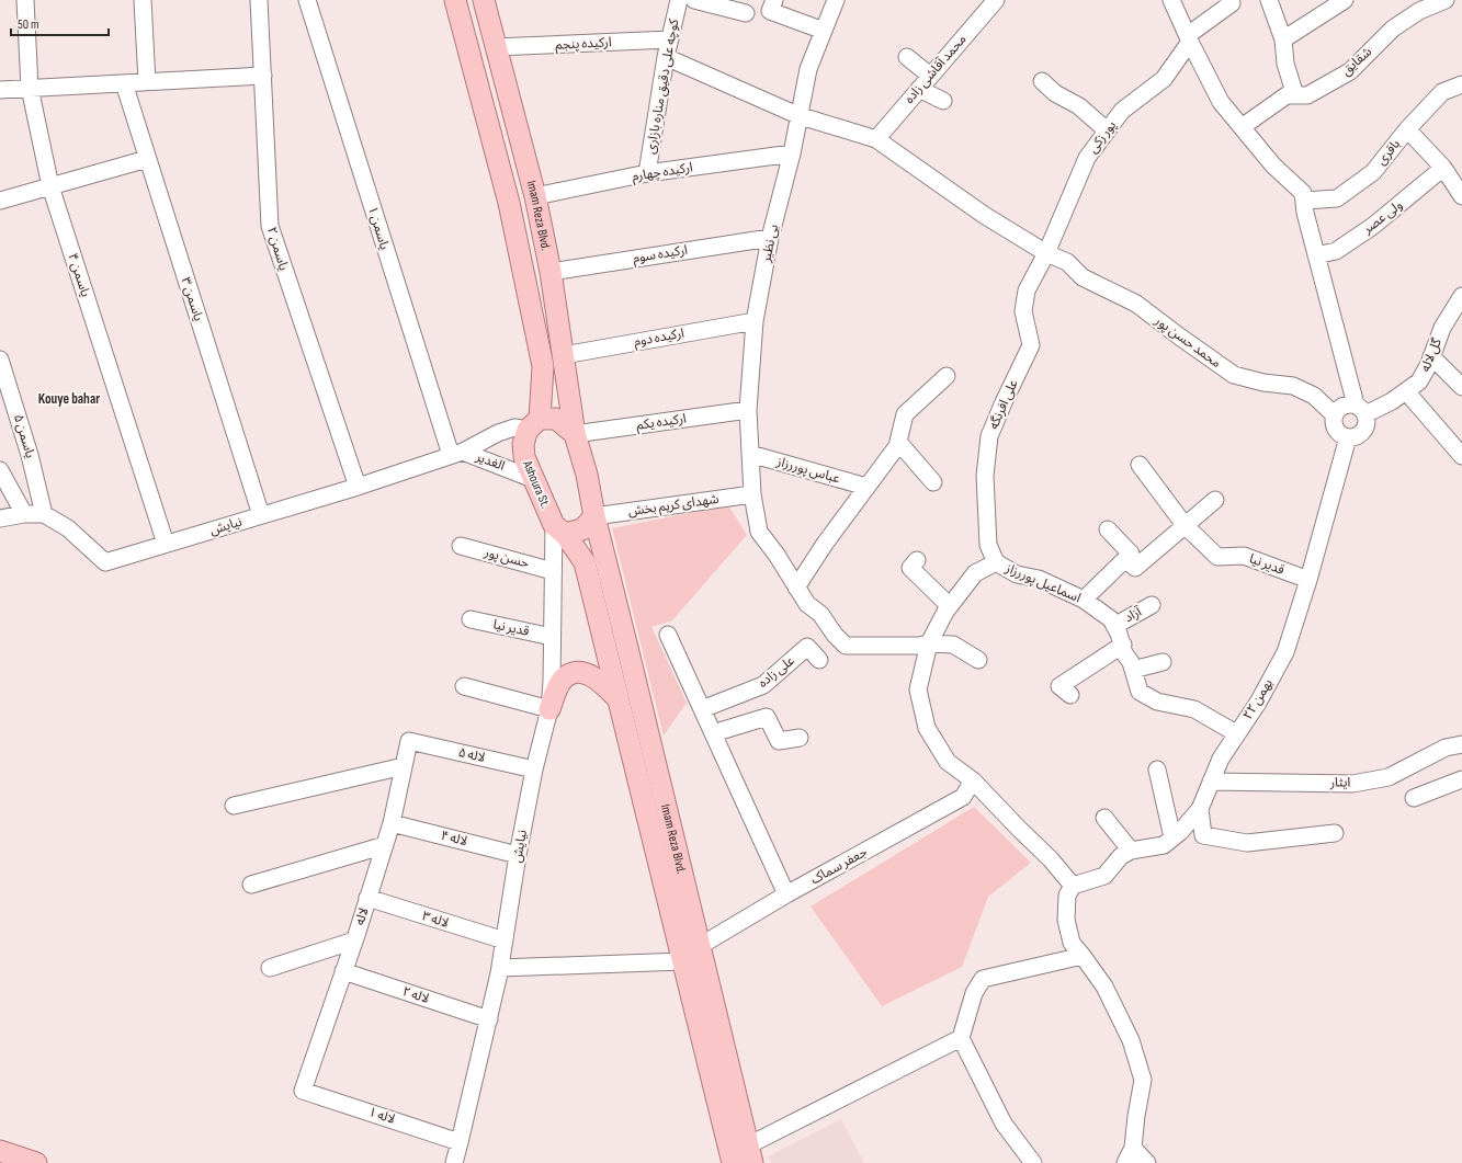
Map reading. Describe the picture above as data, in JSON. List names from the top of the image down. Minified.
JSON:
{"streets":{"main road":["Imam Reza Blvd.","Ashoura St."],"street":["ارکیده پنجم","شقایق","محمد آقاشی زاده","کوچه علی دقیق مناره بازاری","پور زکی","باقری","ارکیده چهارم","ولی عصر","یاسمن ۱","بی نظیر","یاسمن ۲","ارکیده سوم","یاسمن ۴","یاسمن ۳","ارکیده دوم","محمد حسن پور","گل لاله","علی افرنگه","ارکیده یکم","یاسمن ۵","الغدیر","عباس پوررزاز","شهدای کریم بخش","نیایش","حسن پور","قدیر نیا","اسماعیل پوررزاز","آزاد","علی زاده","۲۲ بهمن","لاله ۵","ایثار","لاله ۴","جعفر سماک","لاله","لاله ۳","لاله ۲","لاله ۱"]},"crossings":[["ارکیده پنجم","کوچه علی دقیق مناره بازاری"],["ارکیده پنجم","Imam Reza Blvd."],["محمد آقاشی زاده","محمد حسن پور"],["کوچه علی دقیق مناره بازاری","ارکیده چهارم"],["کوچه علی دقیق مناره بازاری","محمد حسن پور"],["پور زکی","محمد حسن پور"],["پور زکی","علی افرنگه"],["ارکیده چهارم","Imam Reza Blvd."],["ارکیده چهارم","بی نظیر"],["Imam Reza Blvd.","ارکیده سوم"],["Imam Reza Blvd.","ارکیده دوم"],["Imam Reza Blvd.","ارکیده یکم"],["Imam Reza Blvd.","الغدیر"],["Imam Reza Blvd.","Ashoura St."],["Imam Reza Blvd.","شهدای کریم بخش"],["Imam Reza Blvd.","نیایش"],["Imam Reza Blvd.","جعفر سماک"],["یاسمن ۱","الغدیر"],["یاسمن ۱","نیایش"],["بی نظیر","ارکیده سوم"],["بی نظیر","ارکیده دوم"],["بی نظیر","محمد حسن پور"],["بی نظیر","ارکیده یکم"],["بی نظیر","عباس پوررزاز"],["بی نظیر","شهدای کریم بخش"],["یاسمن ۲","نیایش"],["یاسمن ۴","نیایش"],["یاسمن ۳","نیایش"],["محمد حسن پور","گل لاله"],["محمد حسن پور","علی افرنگه"],["محمد حسن پور","۲۲ بهمن"],["گل لاله","۲۲ بهمن"],["علی افرنگه","اسماعیل پوررزاز"],["یاسمن ۵","نیایش"],["الغدیر","Ashoura St."],["الغدیر","نیایش"],["Ashoura St.","نیایش"],["نیایش","حسن پور"],["نیایش","قدیر نیا"],["نیایش","لاله ۵"],["نیایش","لاله ۴"],["نیایش","لاله ۳"],["نیایش","لاله ۲"],["نیایش","لاله ۱"],["قدیر نیا","۲۲ بهمن"],["اسماعیل پوررزاز","آزاد"],["اسماعیل پوررزاز","۲۲ بهمن"],["۲۲ بهمن","ایثار"],["لاله ۵","لاله"],["لاله ۴","لاله"],["لاله","لاله ۳"],["لاله","لاله ۲"],["لاله","لاله ۱"]],"districts":["Kouye bahar"],"scale_bar":"50 m"}
